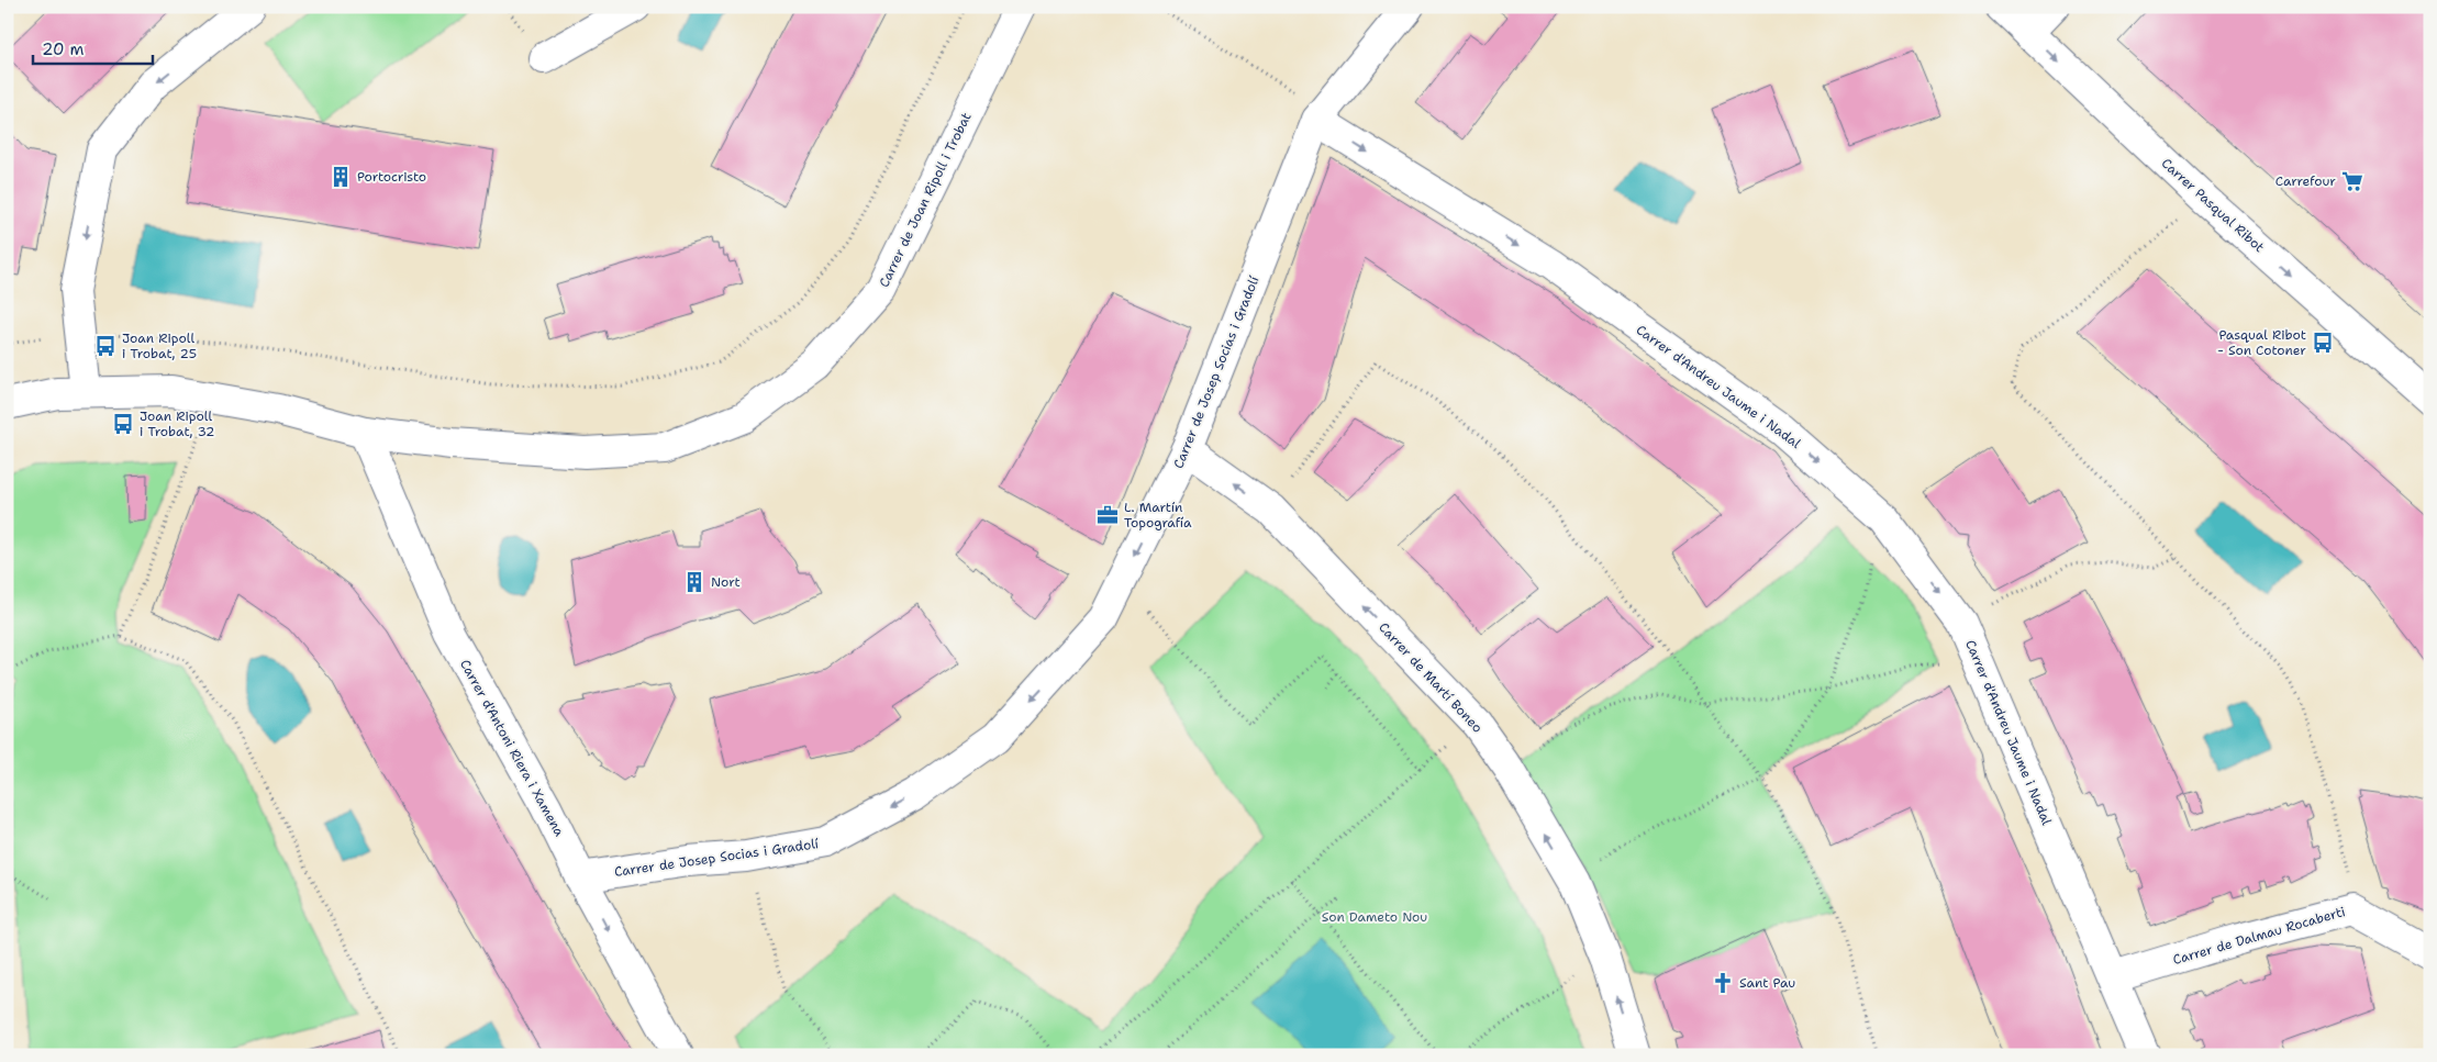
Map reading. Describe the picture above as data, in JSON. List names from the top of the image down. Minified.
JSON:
{"streets":{"street":["Carrer de Joan Ripoll i Trobat","Carrer Pasqual Ribot","Carrer de Josep Socias i Gradolí","Carrer d'Andreu Jaume i Nadal","Carrer de Martí Boneo","Carrer d'Antoni Riera i Xamena","Carrer de Dalmau Rocaberti"]},"crossings":[["Carrer de Joan Ripoll i Trobat","Carrer d'Antoni Riera i Xamena"],["Carrer de Josep Socias i Gradolí","Carrer d'Andreu Jaume i Nadal"],["Carrer de Josep Socias i Gradolí","Carrer de Martí Boneo"],["Carrer de Josep Socias i Gradolí","Carrer d'Antoni Riera i Xamena"],["Carrer d'Andreu Jaume i Nadal","Carrer de Dalmau Rocaberti"]],"one_way":["Carrer Pasqual Ribot","Carrer de Josep Socias i Gradolí","Carrer d'Andreu Jaume i Nadal","Carrer de Martí Boneo"],"parks":["Son Dameto Nou"],"places":{"building":["Portocristo","Nort"],"supermarket":["Carrefour"],"bus stop":["Pasqual Ribot - Son Cotoner","Joan Ripoll i Trobat, 25","Joan Ripoll i Trobat, 32"],"office":["L. Martín Topografía"],"church":["Sant Pau"]},"scale_bar":"20 m"}
